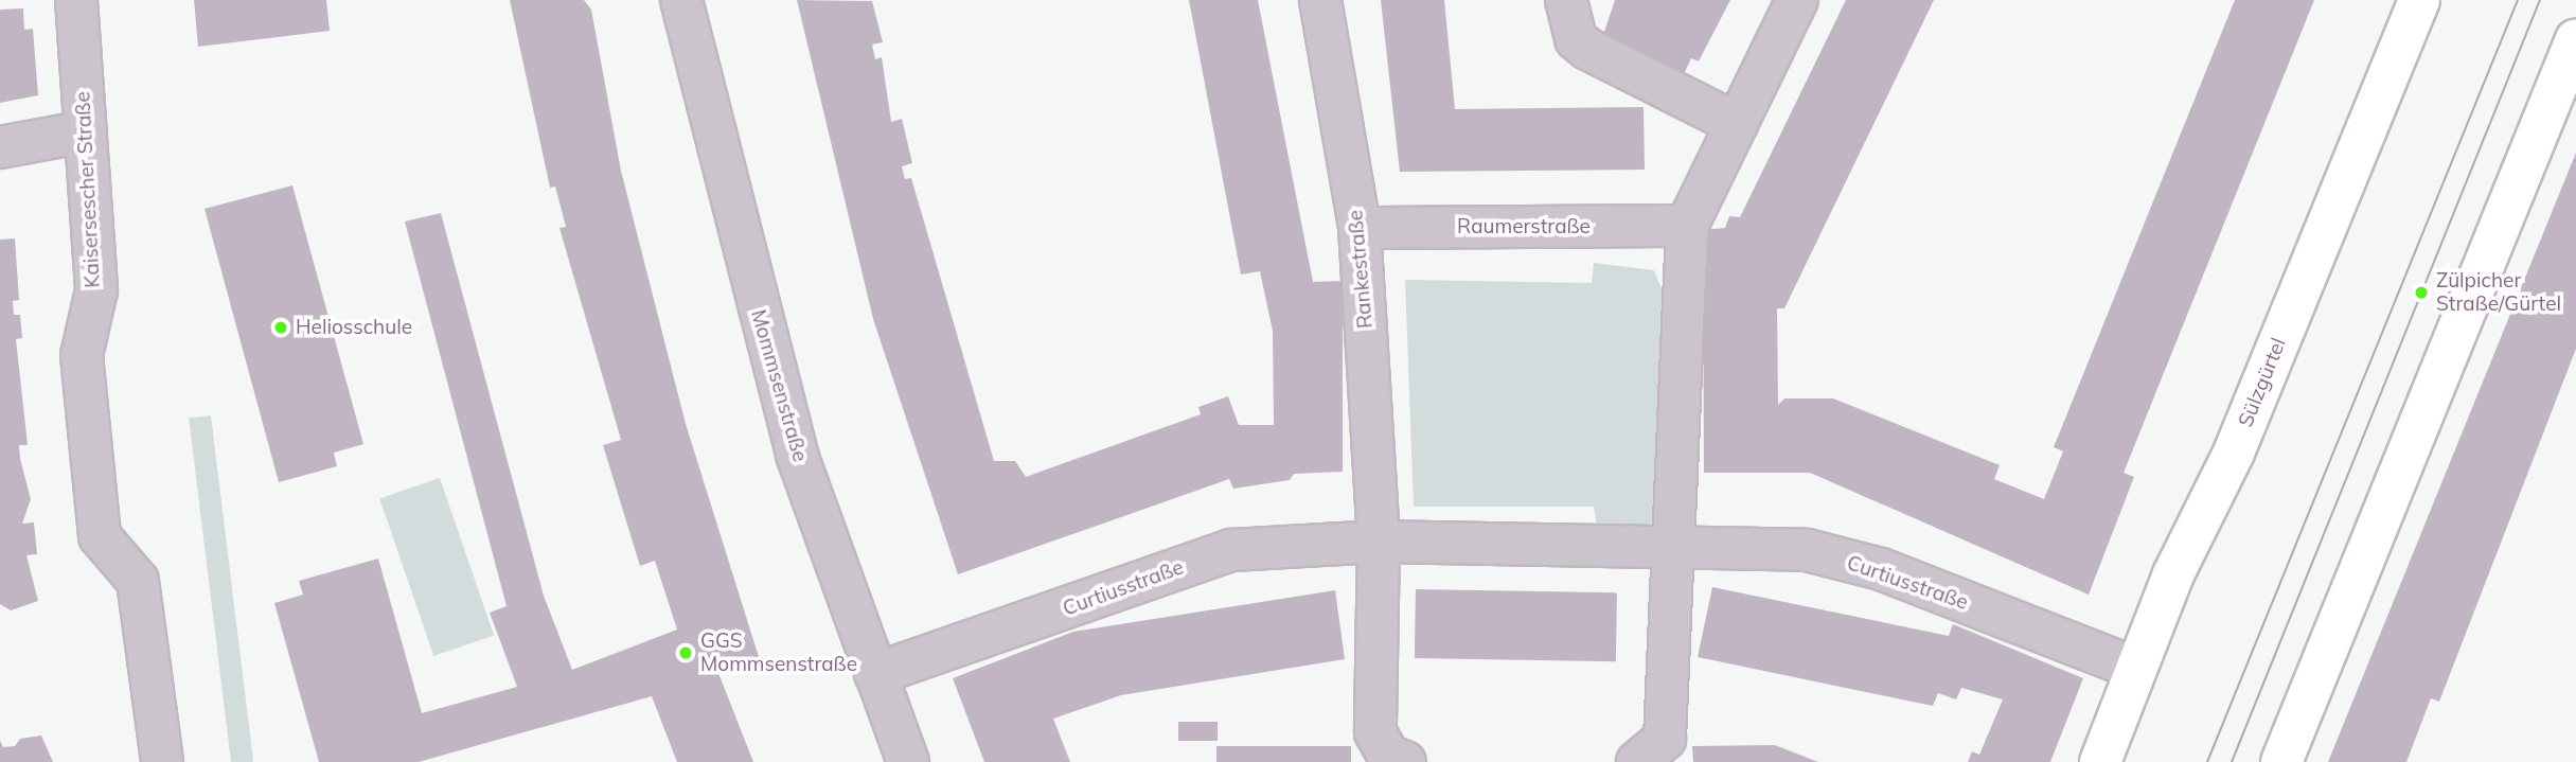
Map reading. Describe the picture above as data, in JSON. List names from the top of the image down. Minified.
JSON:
{"streets":{"main road":["Sülzgürtel"],"street":["Kaisersescher Straße","Raumerstraße","Rankestraße","Mommsenstraße","Curtiusstraße"]},"crossings":[["Raumerstraße","Rankestraße"],["Rankestraße","Curtiusstraße"],["Sülzgürtel","Curtiusstraße"],["Mommsenstraße","Curtiusstraße"]],"places":["Zülpicher Straße/Gürtel","Heliosschule","GGS Mommsenstraße"]}
